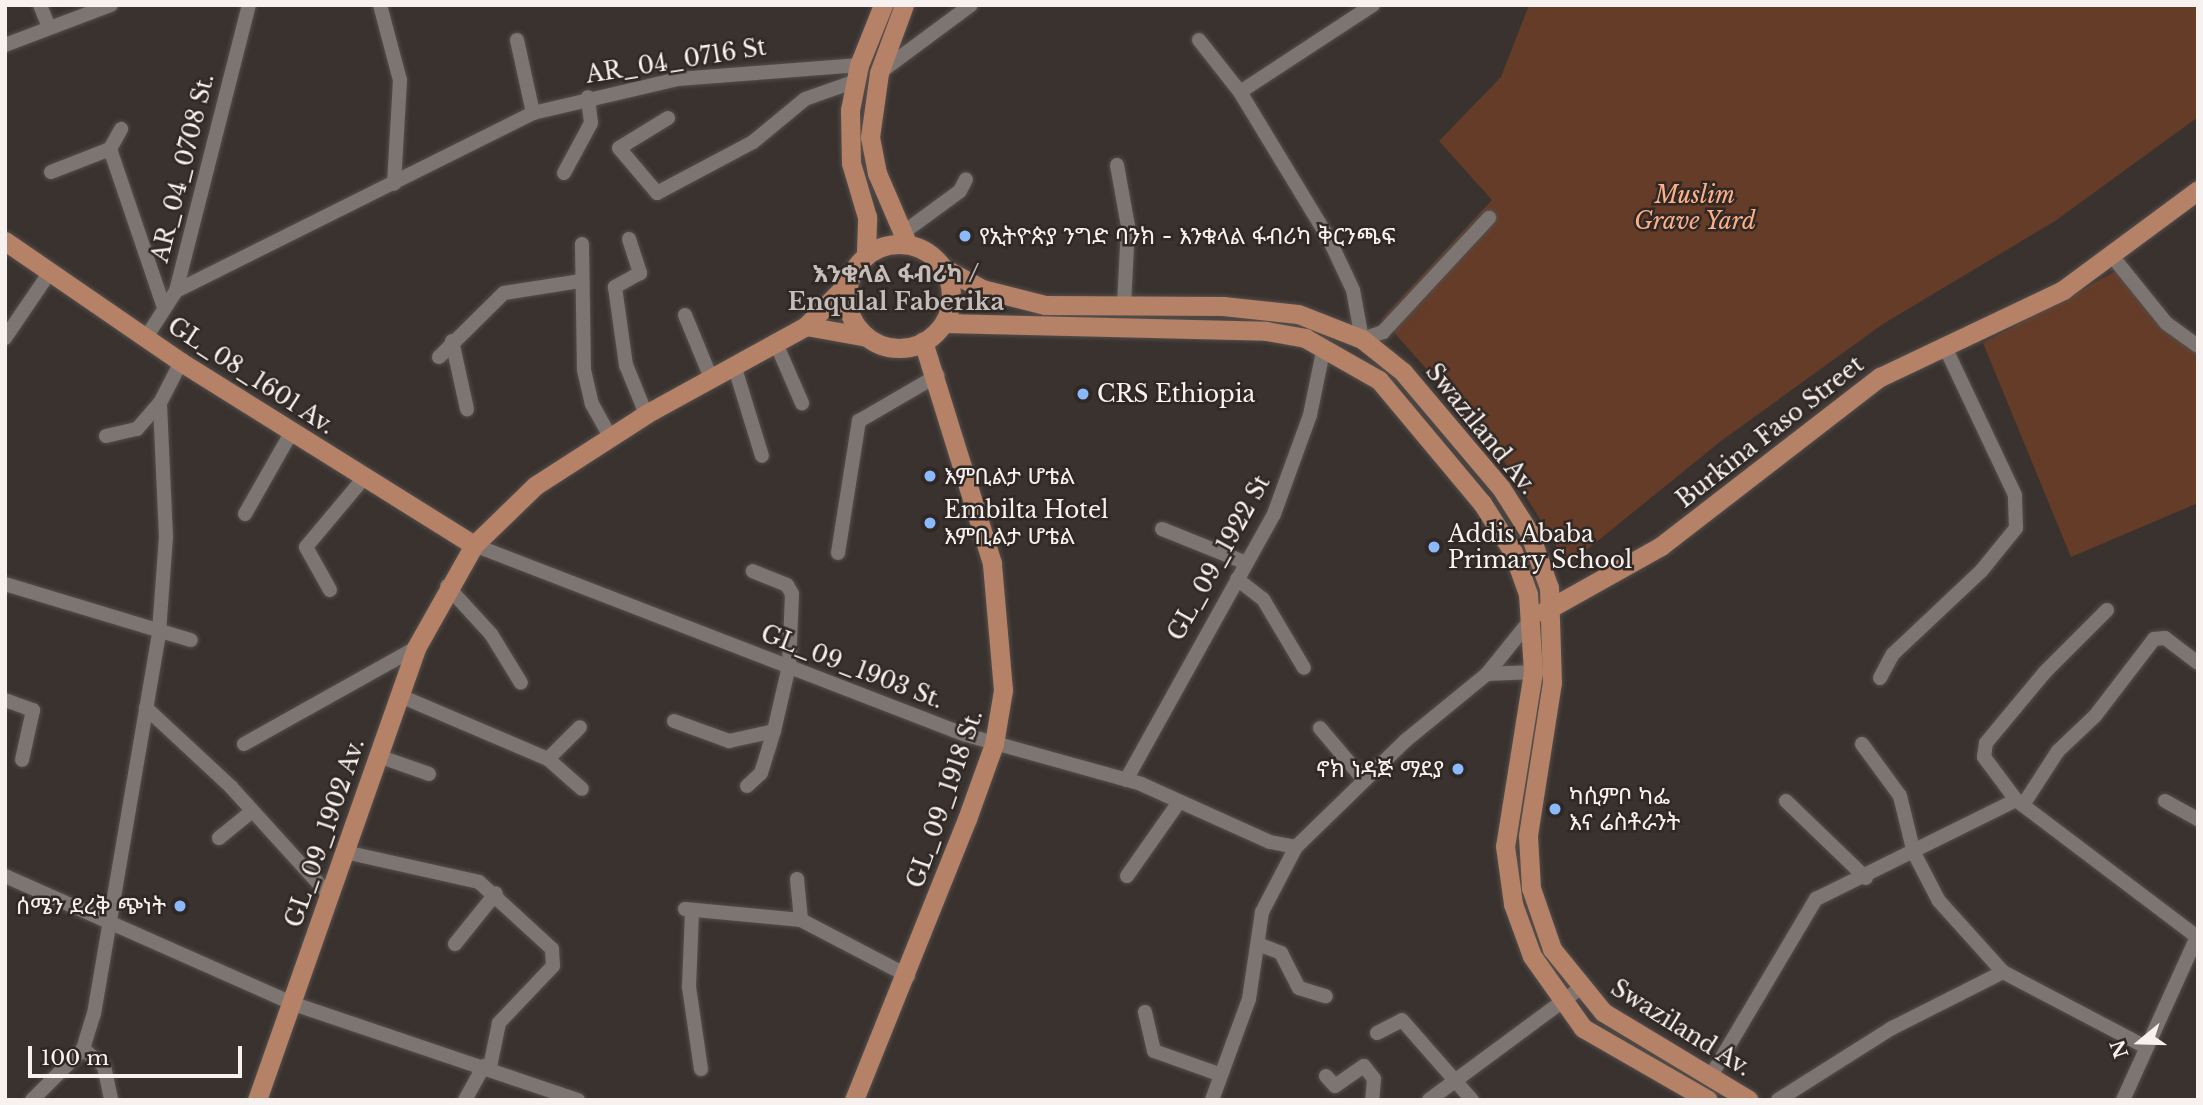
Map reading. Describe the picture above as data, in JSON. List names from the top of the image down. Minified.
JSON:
{"streets":{"main road":["GL_08_1601 Av.","Swaziland Av.","Burkina Faso Street","GL_09_1918 St.","GL_09_1902 Av."],"street":["AR_04_0716 St","AR_04_0708 St.","GL_09_1922 St","GL_09_1903 St."]},"crossings":[["AR_04_0716 St","AR_04_0708 St."],["AR_04_0708 St.","GL_08_1601 Av."],["GL_08_1601 Av.","GL_09_1903 St."],["GL_08_1601 Av.","GL_09_1902 Av."],["Swaziland Av.","Burkina Faso Street"],["Swaziland Av.","GL_09_1922 St"],["Swaziland Av.","GL_09_1918 St."],["Swaziland Av.","GL_09_1902 Av."],["GL_09_1922 St","GL_09_1903 St."],["GL_09_1903 St.","GL_09_1918 St."],["GL_09_1903 St.","GL_09_1902 Av."],["GL_09_1918 St.","GL_09_1902 Av."]],"districts":["እንቁላል ፋብሪካ / Enqulal Faberika"],"parks":["Muslim Grave Yard"],"places":["የኢትዮጵያ ንግድ ባንክ - እንቁላል ፋብሪካ ቅርንጫፍ","CRS Ethiopia","እምቢልታ ሆቴል","Embilta Hotel እምቢልታ ሆቴል","Addis Ababa Primary School","ኖክ ነዳጅ ማደያ","ካሲምቦ ካፌ እና ሬስቶራንት","ሰሜን ደረቅ ጭነት"],"scale_bar":"100 m","north":"left"}
